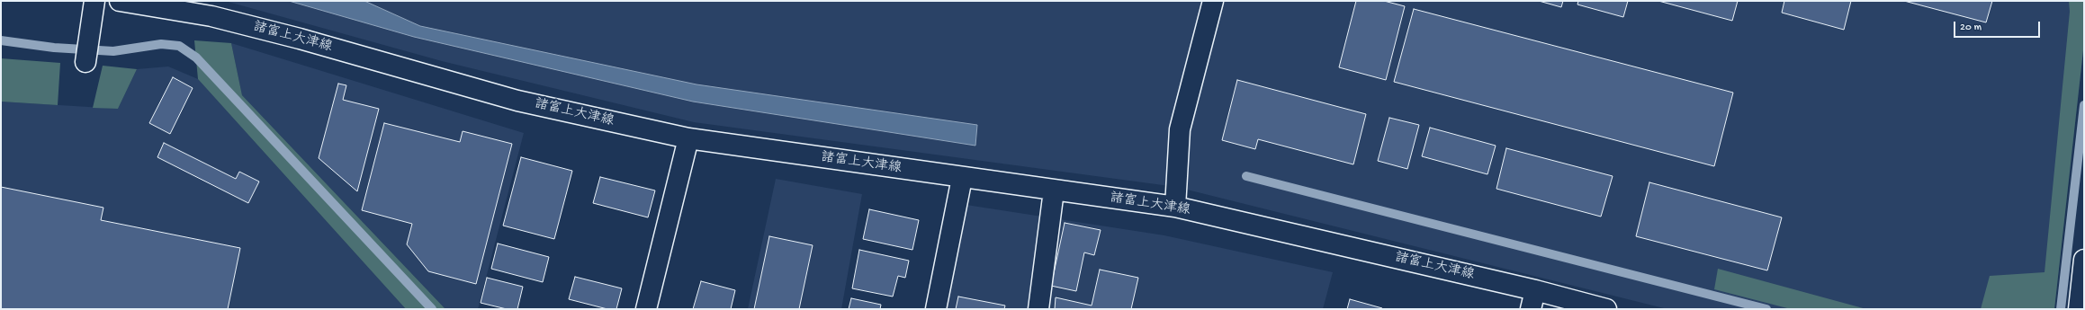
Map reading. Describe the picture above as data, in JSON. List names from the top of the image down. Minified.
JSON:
{"streets":{"street":["諸富上大津線"]},"scale_bar":"20 m"}
